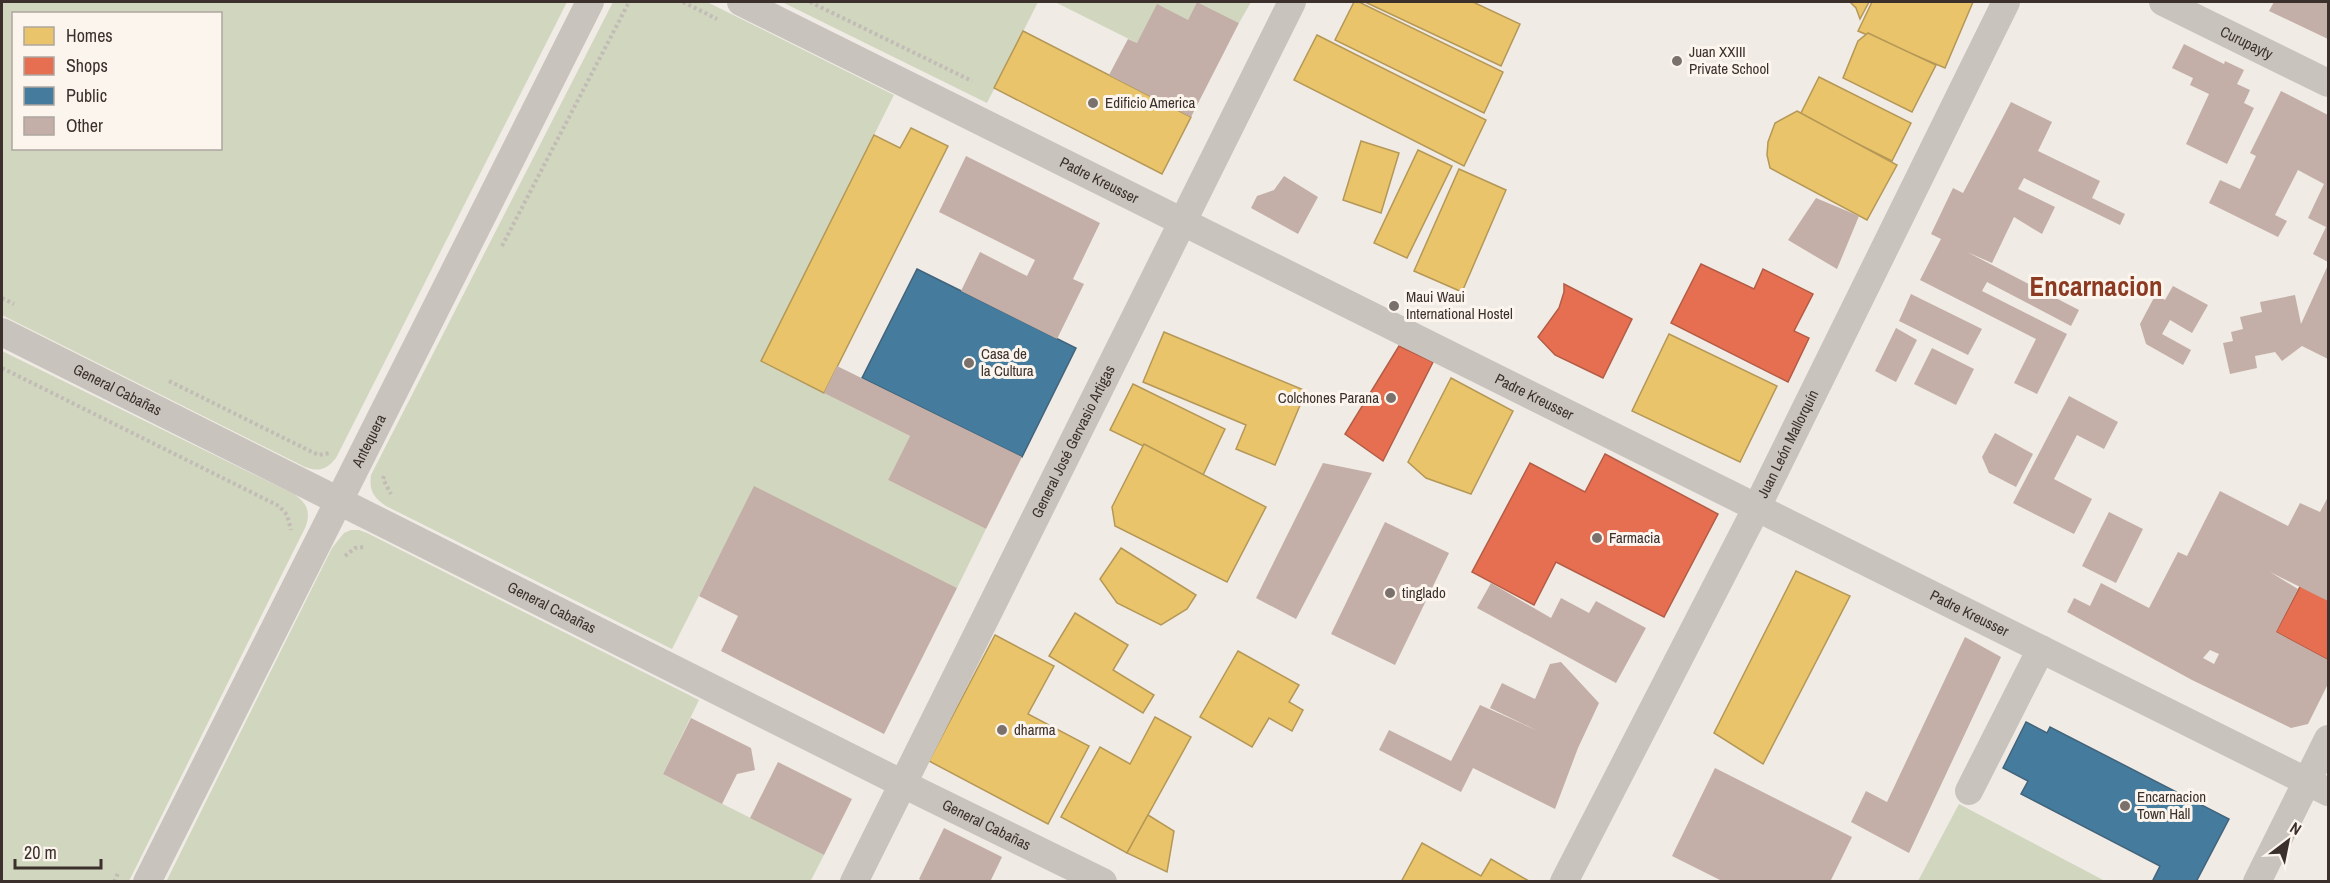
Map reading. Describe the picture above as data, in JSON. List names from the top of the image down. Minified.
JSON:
{"streets":{"street":["Curupayty","Padre Kreusser","General Cabañas","Antequera","General José Gervasio Artigas","Juan León Mallorquín"]},"crossings":[["Padre Kreusser","General José Gervasio Artigas"],["Padre Kreusser","Juan León Mallorquín"],["General Cabañas","Antequera"],["General Cabañas","General José Gervasio Artigas"]],"districts":["Encarnacion"],"places":["Juan XXIII Private School","Edificio America","Maui Waui International Hostel","Casa de la Cultura","Colchones Parana","Farmacia","tinglado","dharma","Encarnacion Town Hall"],"legend":["Homes","Shops","Public","Other"],"scale_bar":"20 m","north":"top right"}
